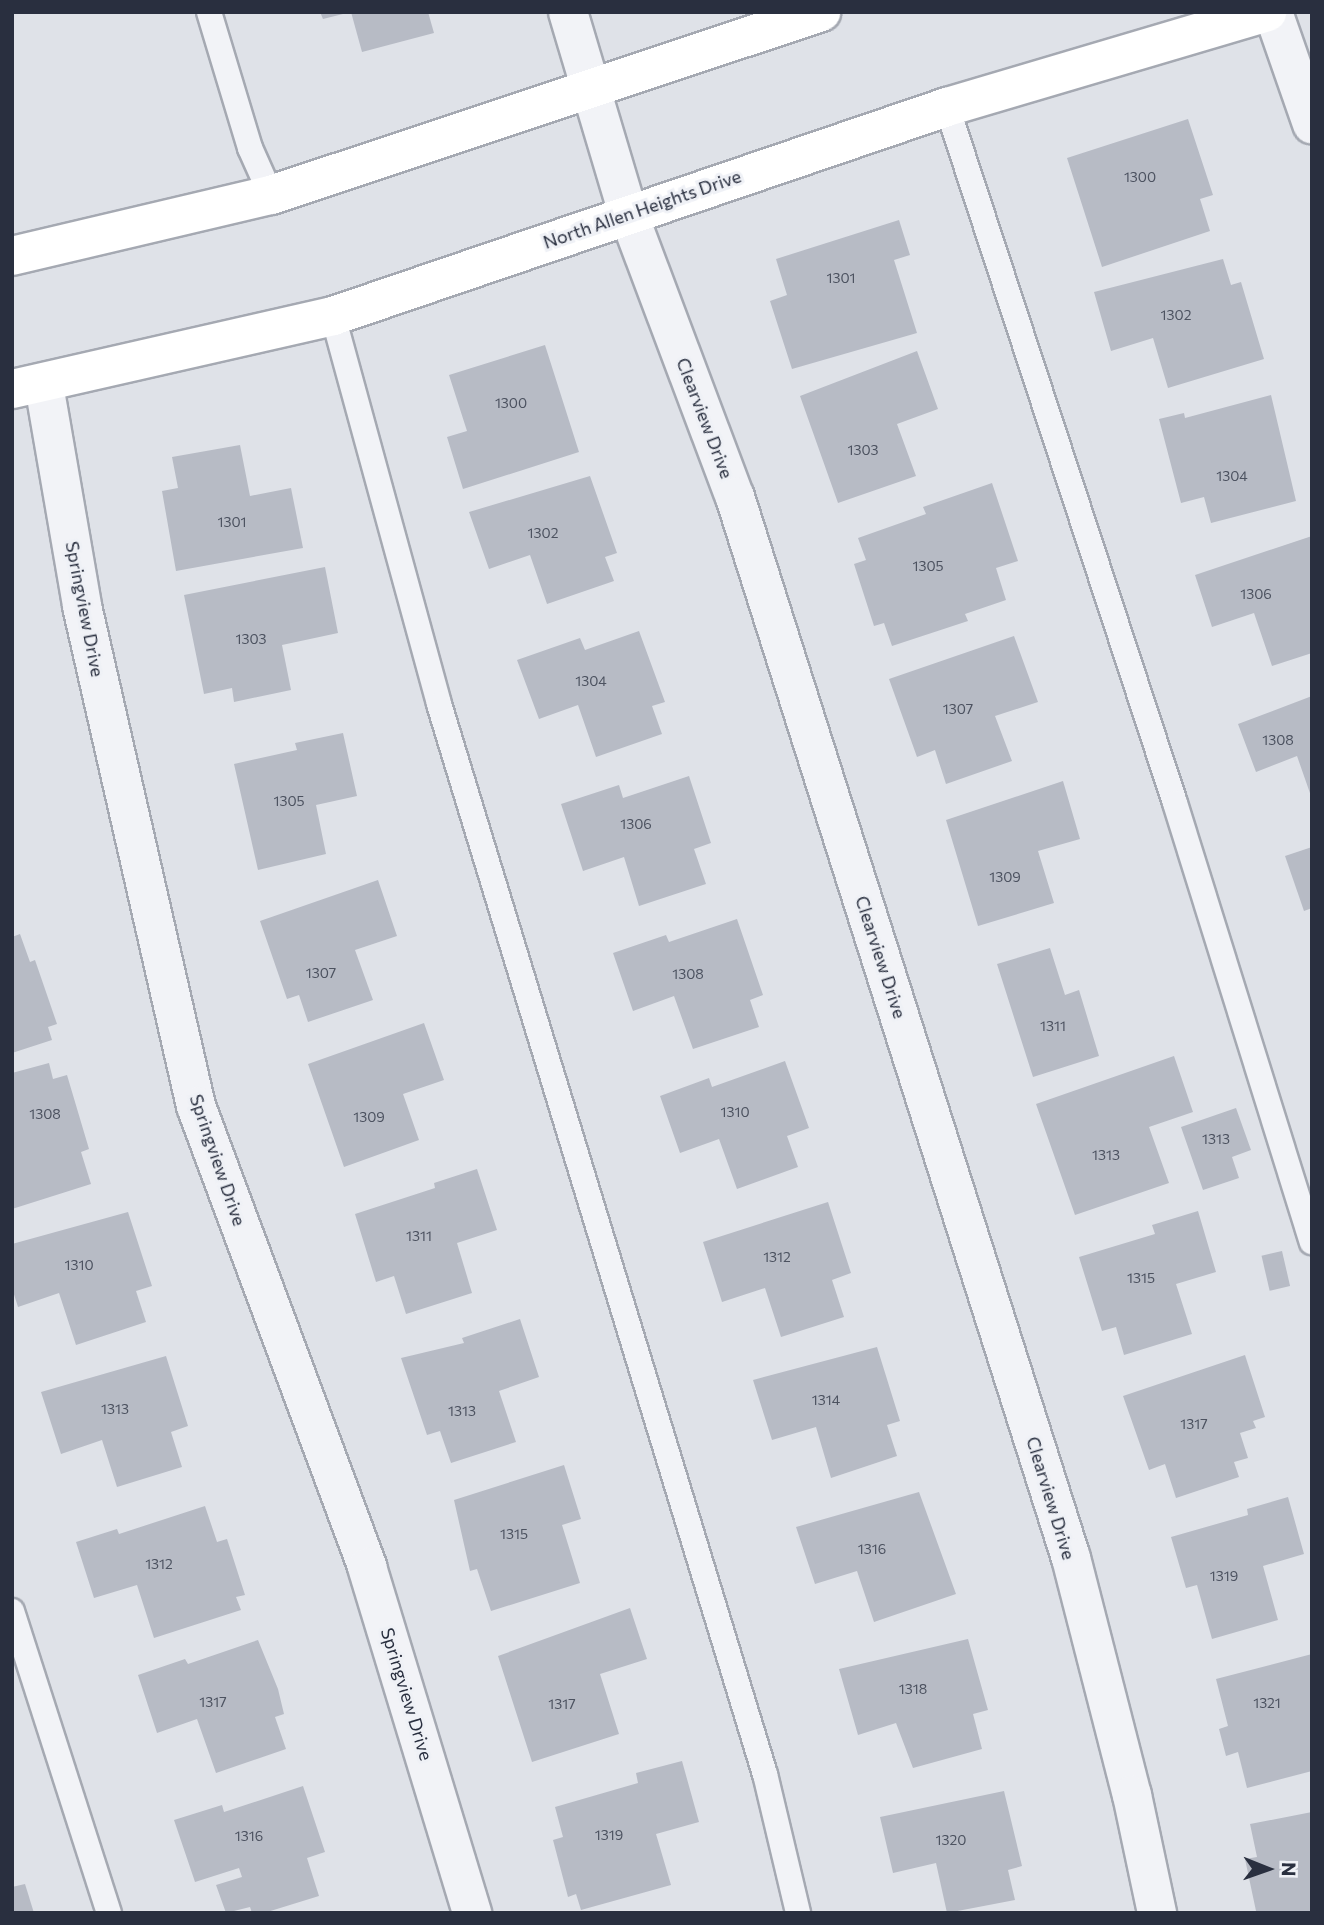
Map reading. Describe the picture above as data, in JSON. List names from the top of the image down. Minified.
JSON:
{"streets":{"main road":["North Allen Heights Drive"],"street":["Clearview Drive","Springview Drive"]},"crossings":[["North Allen Heights Drive","Clearview Drive"],["North Allen Heights Drive","Springview Drive"]],"house_numbers":["1300","1301","1302","1300","1303","1304","1301","1302","1305","1306","1303","1304","1307","1308","1305","1306","1309","1307","1308","1311","1310","1308","1309","1313","1313","1311","1312","1310","1315","1314","1313","1313","1317","1315","1316","1312","1319","1318","1317","1321","1317","1319","1316","1320"],"north":"right"}
